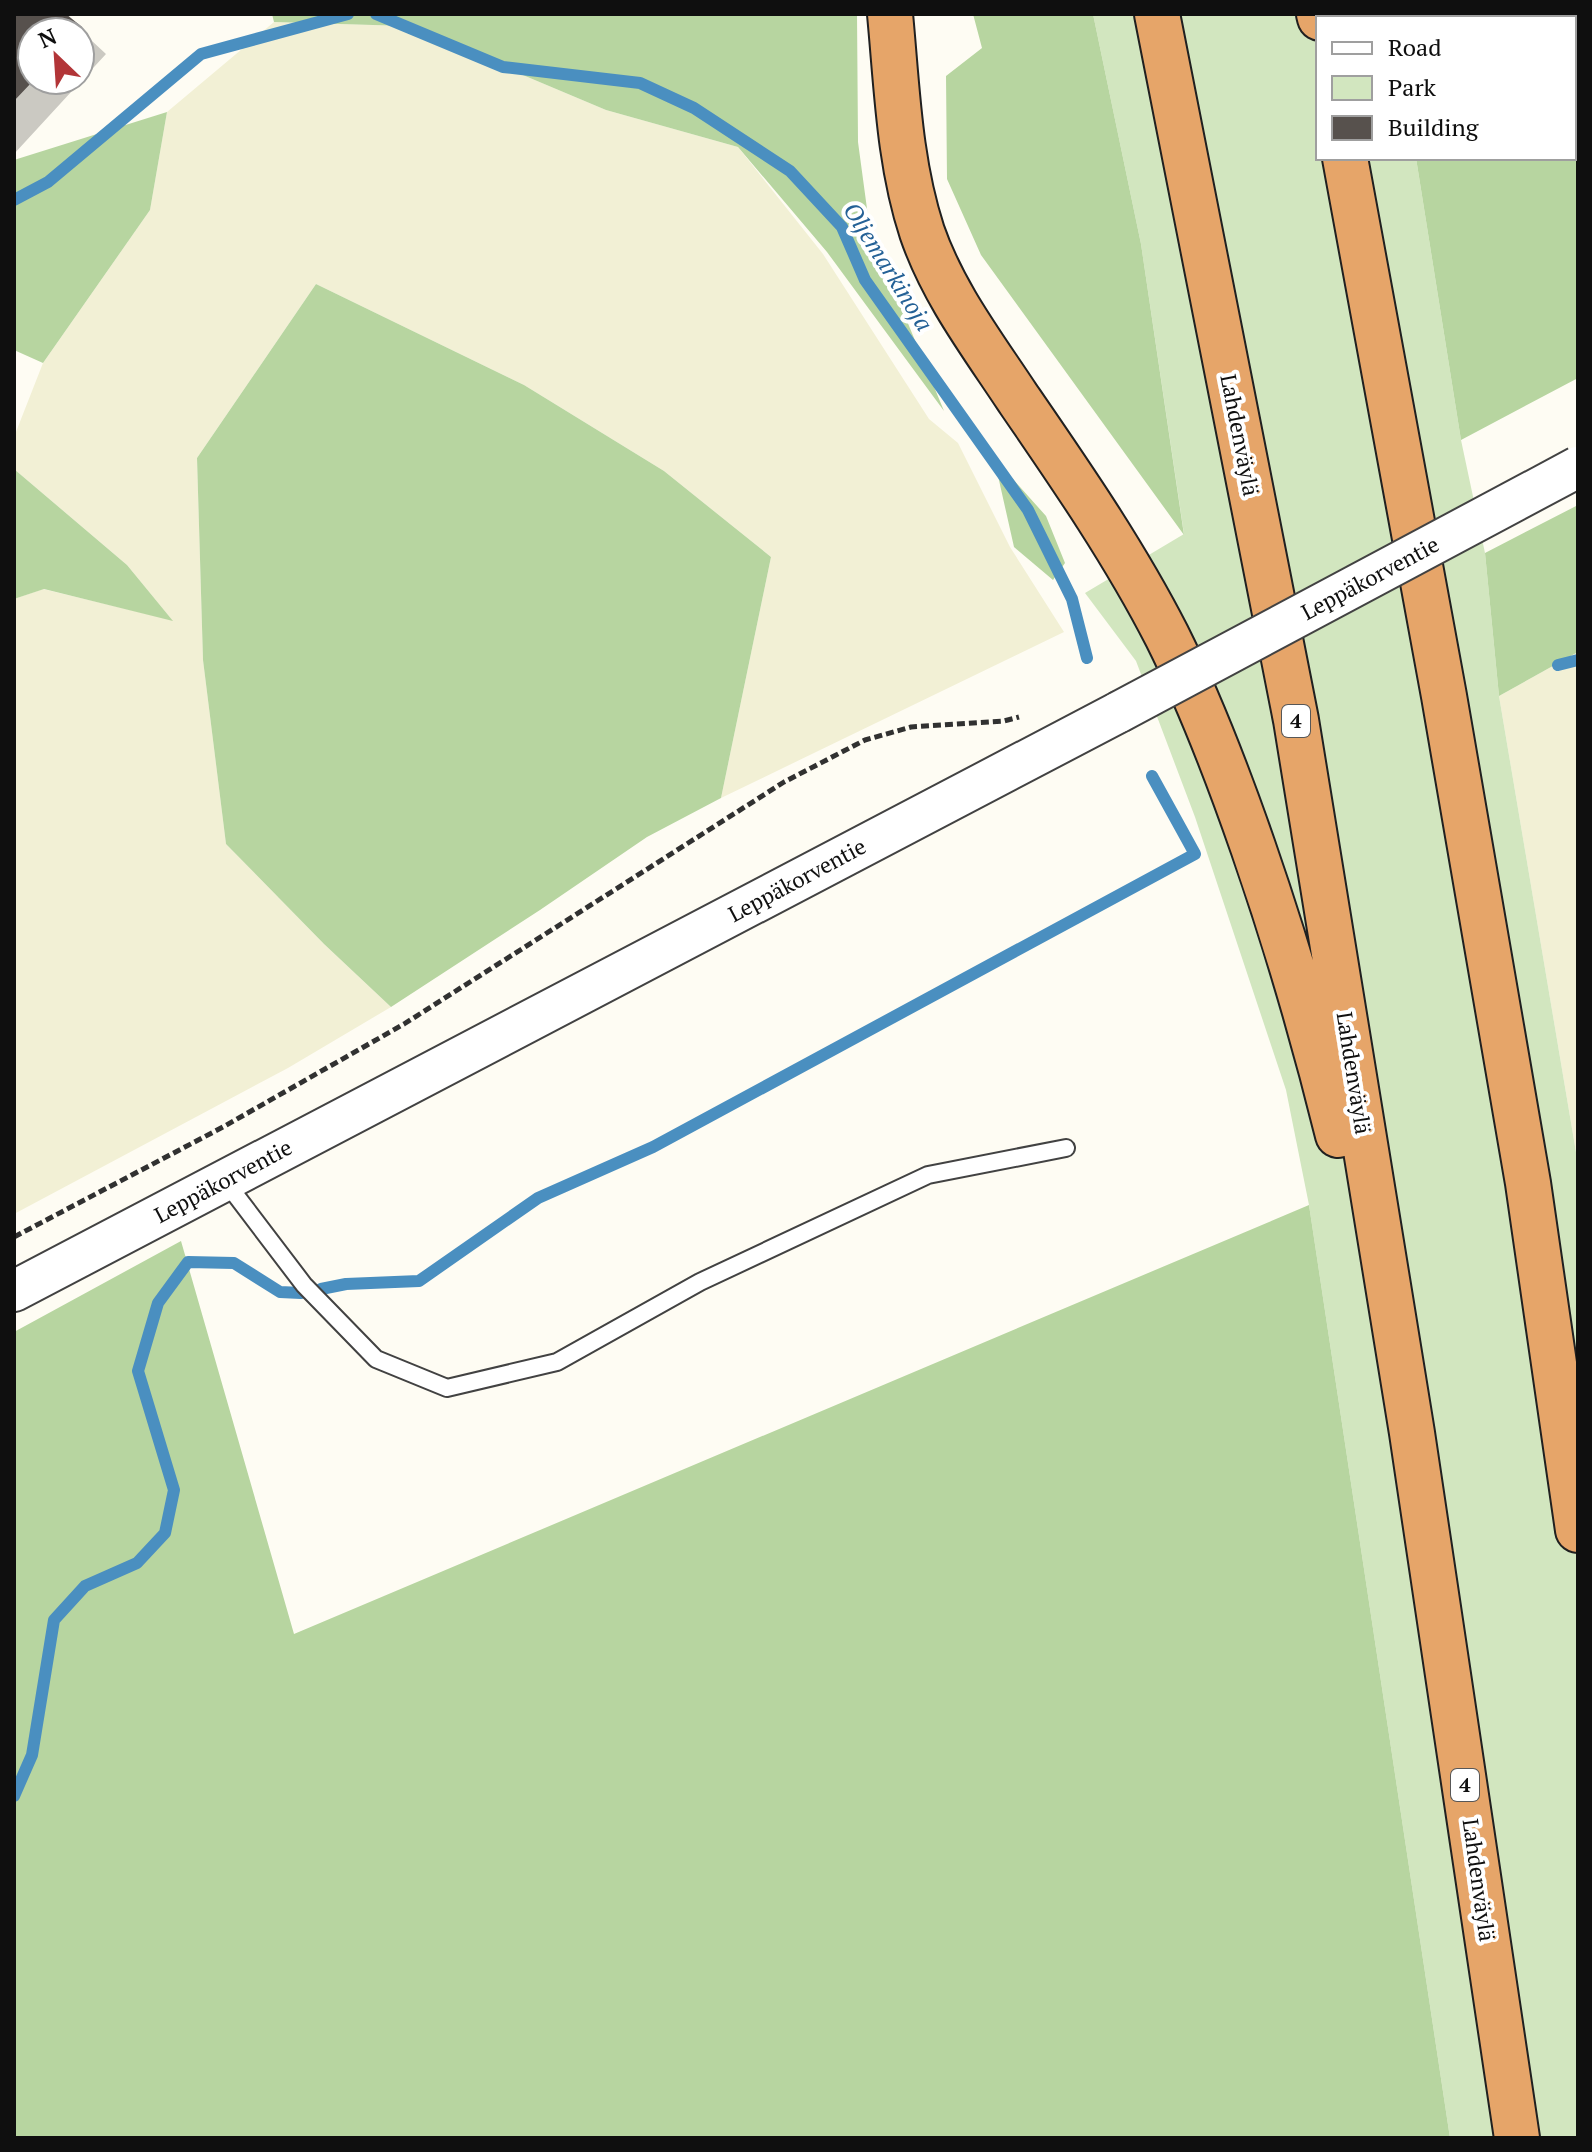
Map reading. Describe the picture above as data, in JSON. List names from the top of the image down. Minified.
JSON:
{"streets":{"highway":["Lahdenväylä","4"],"street":["Leppäkorventie"]},"water":["Oljemarkinoja"],"legend":["Road","Park","Building"],"north":"top left"}
